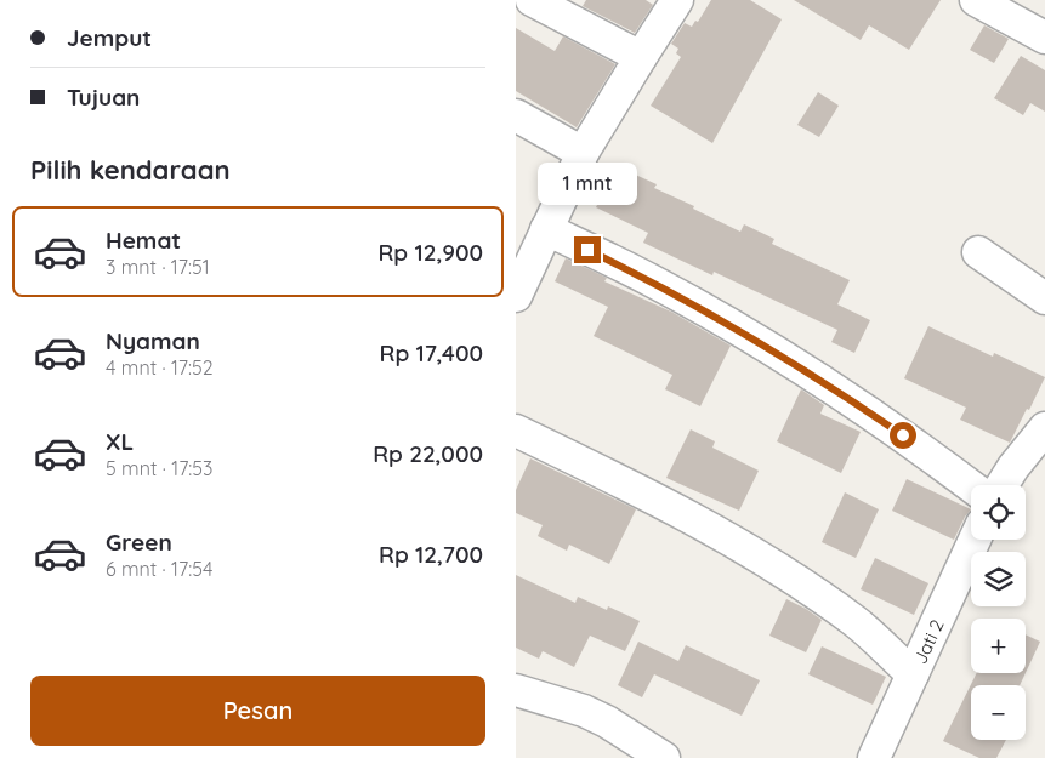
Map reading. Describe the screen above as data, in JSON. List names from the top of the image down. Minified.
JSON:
{"streets":{"street":["Jati 2"]},"page":{"banner":["Jemput","Tujuan"],"heading":"Pilih kendaraan","bubble":"1 mnt","list":[{"name":"Hemat","note":"3 mnt · 17:51","value":"Rp 12,900"},{"name":"Nyaman","note":"4 mnt · 17:52","value":"Rp 17,400"},{"name":"XL","note":"5 mnt · 17:53","value":"Rp 22,000"},{"name":"Green","note":"6 mnt · 17:54","value":"Rp 12,700"}],"map_buttons":["+","−"],"buttons":"Pesan"}}
